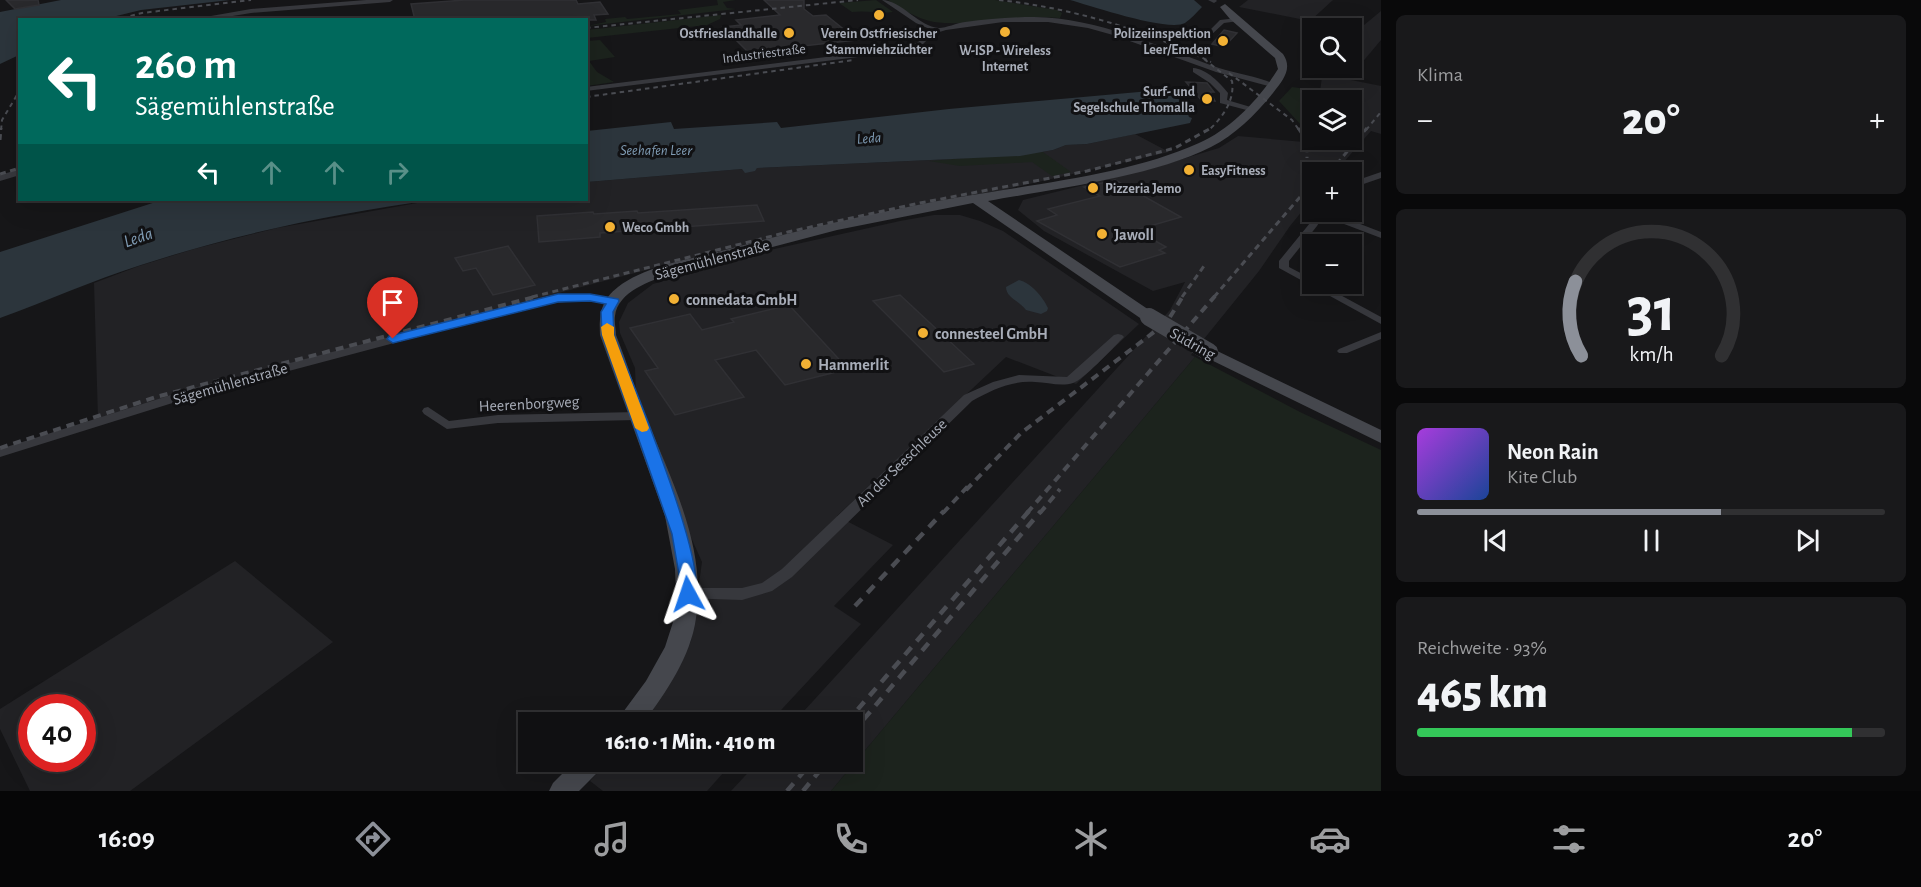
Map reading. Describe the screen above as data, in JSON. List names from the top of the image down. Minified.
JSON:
{"streets":{"main road":["Sägemühlenstraße","Südring"],"street":["Industriestraße","Heerenborgweg","An der Seeschleuse"]},"crossings":[["Sägemühlenstraße","Südring"]],"water":["Leda","Seehafen Leer"],"places":["Verein Ostfriesischer Stammviehzüchter","W-ISP - Wireless Internet","Ostfrieslandhalle","Polizeiinspektion Leer/Emden","Surf- und Segelschule Thomalla","EasyFitness","Pizzeria Jemo","Weco Gmbh","Jawoll","connedata GmbH","connesteel GmbH","Hammerlit"],"page":{"tile":["Klima",["Reichweite · 93%","465 km"]],"map_buttons":["+","−"],"turn":["260 m","Sägemühlenstraße"],"heat":["−","20°","+"],"song":["Neon Rain","Kite Club"],"limit":"40","trip":"16:10 · 1 Min. · 410 m","tabs":["16:09","20°"],"gauge":["31","km/h"]}}
